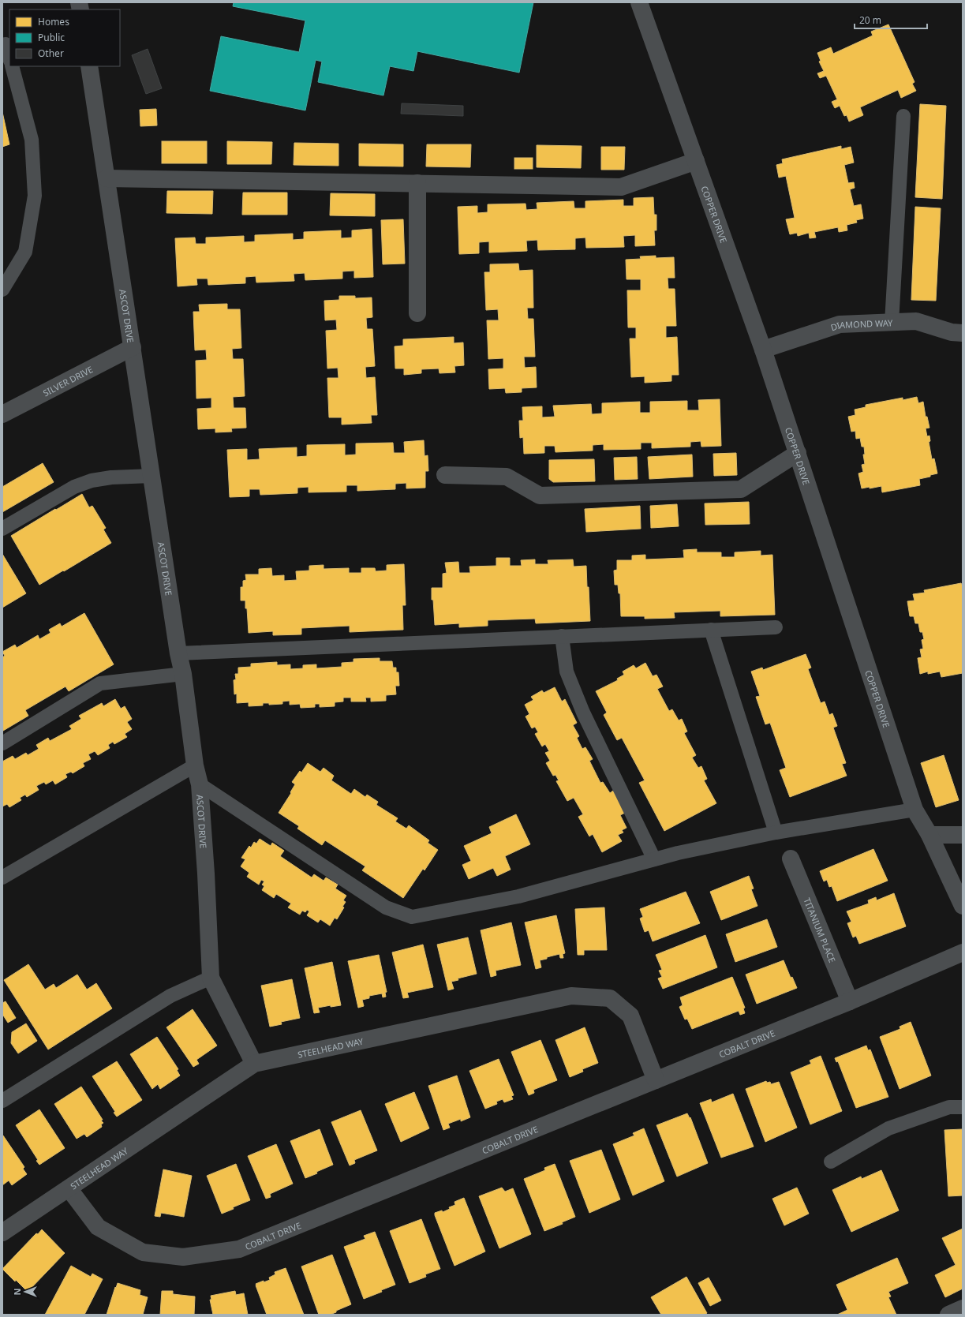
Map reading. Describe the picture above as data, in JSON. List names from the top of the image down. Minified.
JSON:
{"streets":{"street":["COPPER DRIVE","ASCOT DRIVE","DIAMOND WAY","SILVER DRIVE","TITANIUM PLACE","COBALT DRIVE","STEELHEAD WAY"]},"crossings":[["COPPER DRIVE","DIAMOND WAY"],["ASCOT DRIVE","SILVER DRIVE"],["ASCOT DRIVE","STEELHEAD WAY"],["TITANIUM PLACE","COBALT DRIVE"],["COBALT DRIVE","STEELHEAD WAY"]],"legend":["Homes","Public","Other"],"scale_bar":"20 m","north":"left"}
